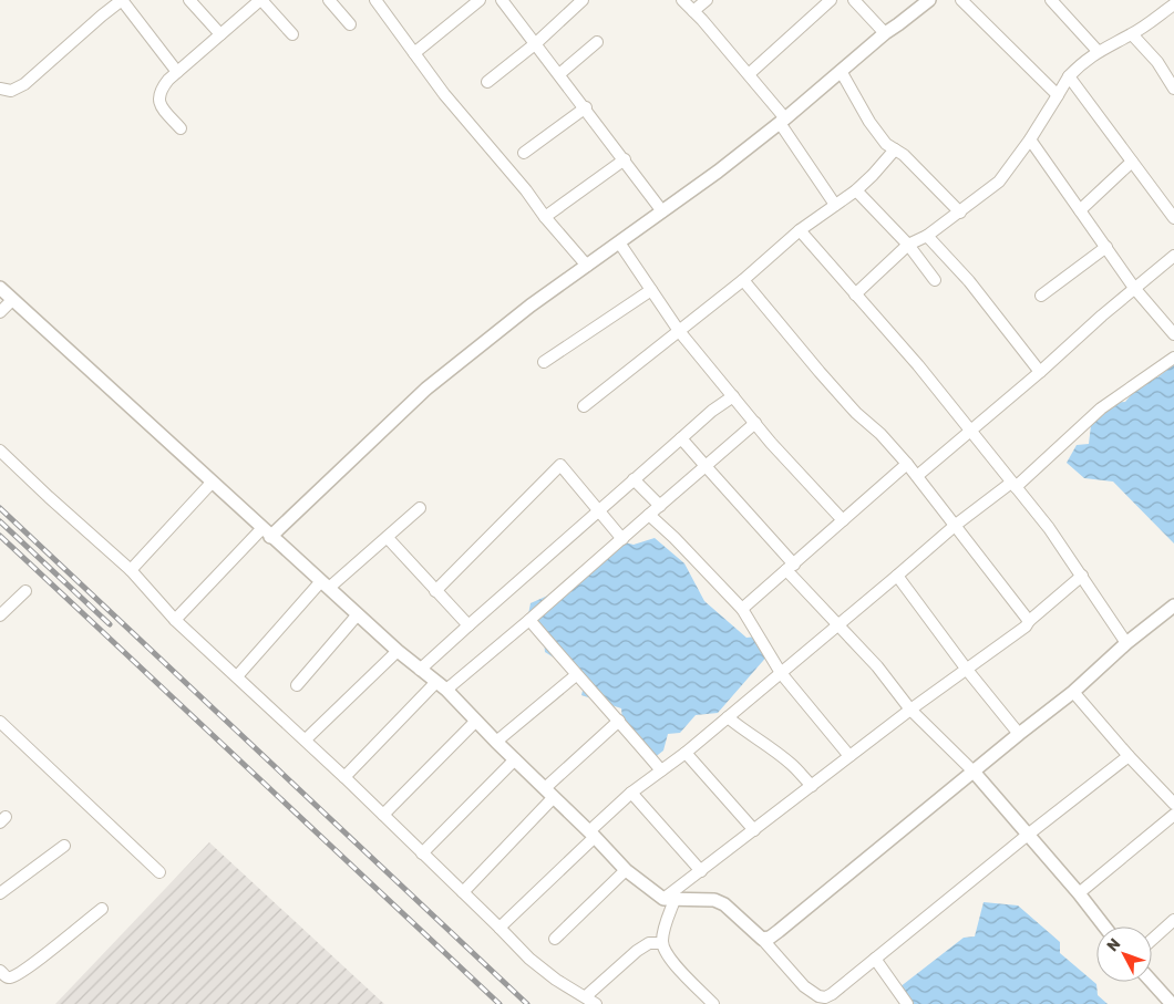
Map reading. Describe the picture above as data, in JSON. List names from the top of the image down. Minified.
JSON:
{"north":"top left"}
